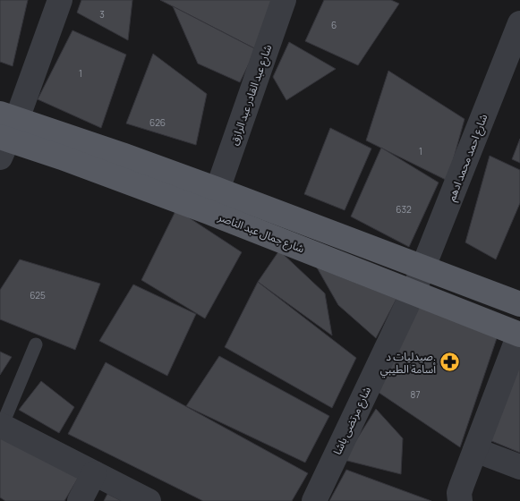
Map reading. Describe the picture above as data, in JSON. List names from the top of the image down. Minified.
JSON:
{"streets":{"main road":["شارع جمال عبد الناصر"],"street":["شارع عبد القادر عبد الرازق","شارع احمد محمد ادهم","شارع مرتضى باشا"]},"crossings":[["شارع احمد محمد ادهم","شارع جمال عبد الناصر"],["شارع احمد محمد ادهم","شارع مرتضى باشا"],["شارع جمال عبد الناصر","شارع مرتضى باشا"]],"places":{"pharmacy":["صيدليات د. أسامة الطيبي"]},"house_numbers":["3","6","1","626","1","632","625","87"]}
